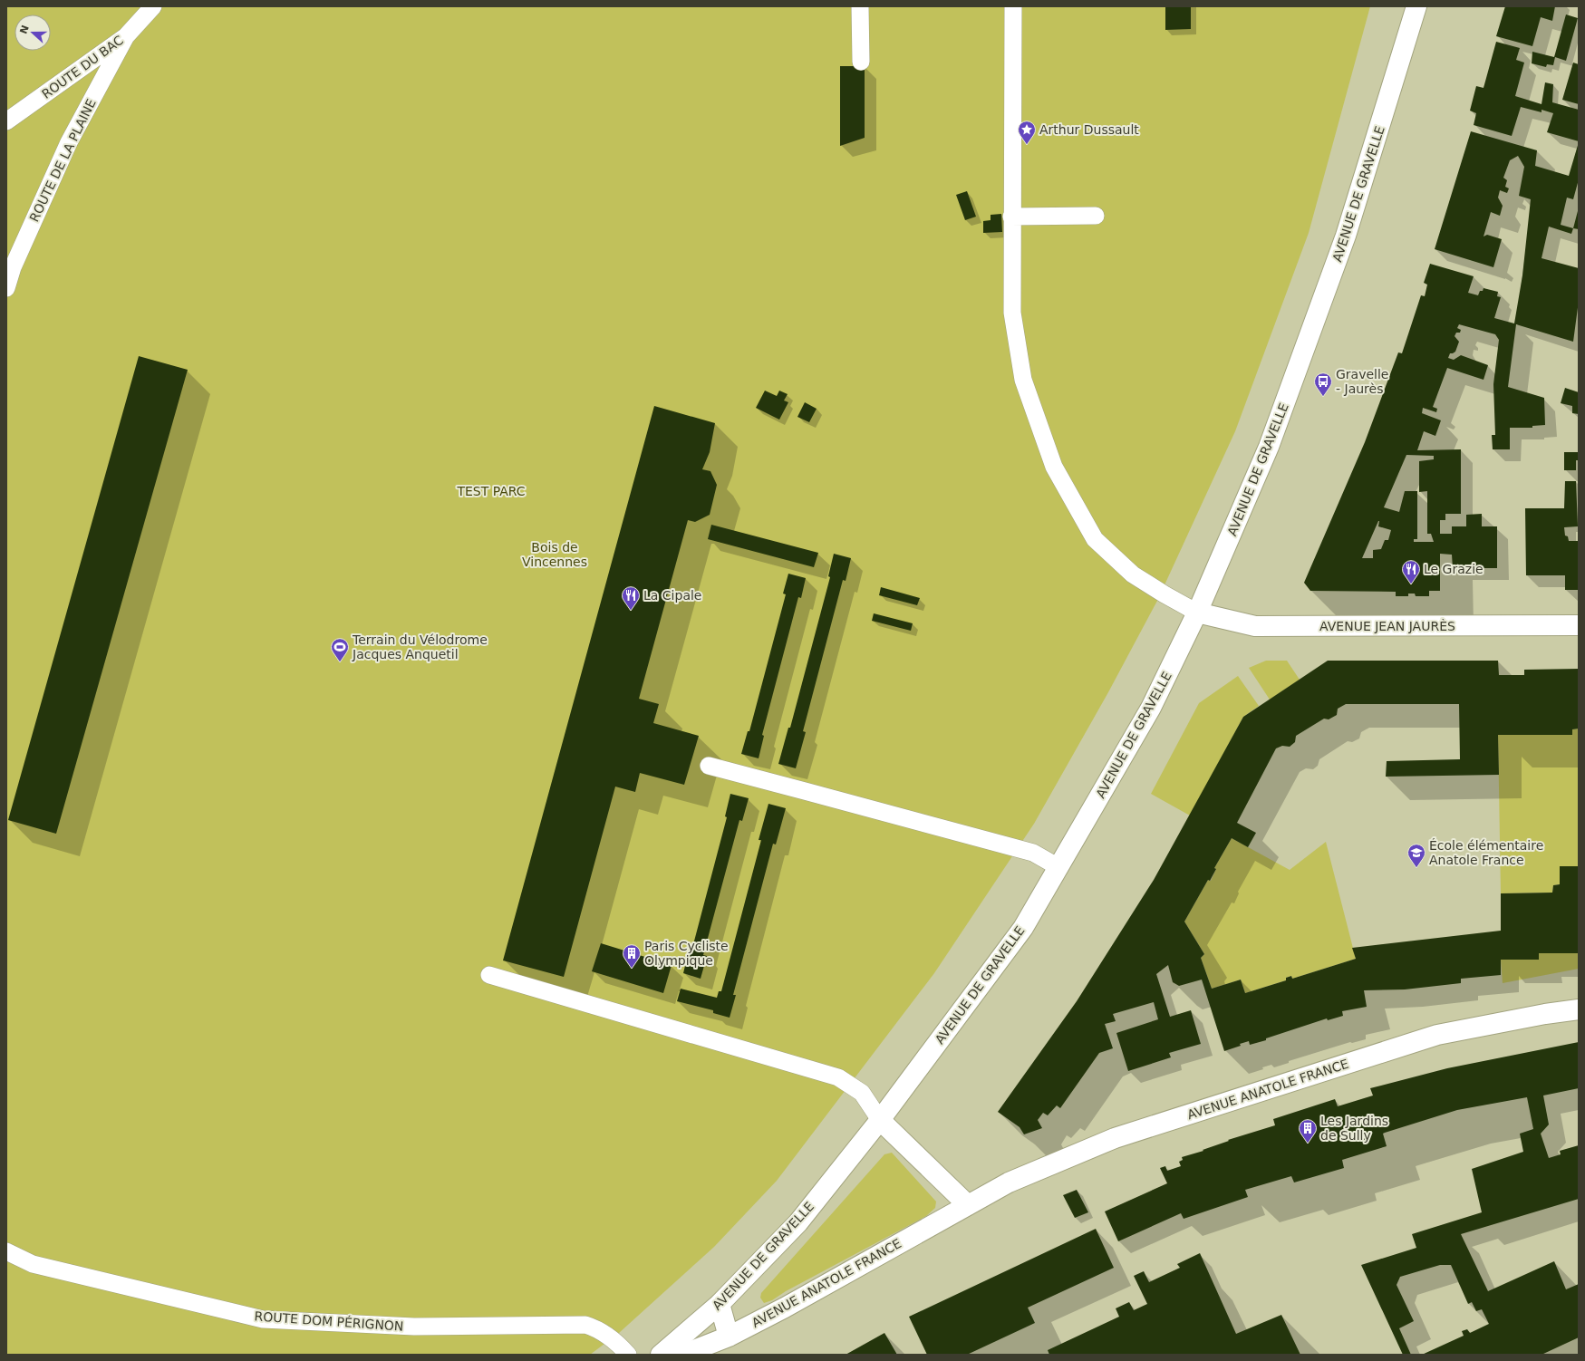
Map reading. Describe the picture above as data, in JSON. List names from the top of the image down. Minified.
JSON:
{"streets":{"street":["AVENUE DE GRAVELLE","AVENUE JEAN JAURÈS","AVENUE ANATOLE FRANCE"],"lane":["ROUTE DU BAC","ROUTE DE LA PLAINE","ROUTE DOM PÉRIGNON"]},"crossings":[["ROUTE DU BAC","ROUTE DE LA PLAINE"],["AVENUE DE GRAVELLE","AVENUE JEAN JAURÈS"]],"parks":["TEST PARC","Bois de Vincennes"],"places":{"place":["Arthur Dussault"],"bus stop":["Gravelle - Jaurès"],"restaurant":["Le Grazie","La Cipale"],"sports":["Terrain du Vélodrome Jacques Anquetil"],"school or university":["École élémentaire Anatole France"],"building":["Paris Cycliste Olympique","Les Jardins de Sully"]},"north":"left"}
